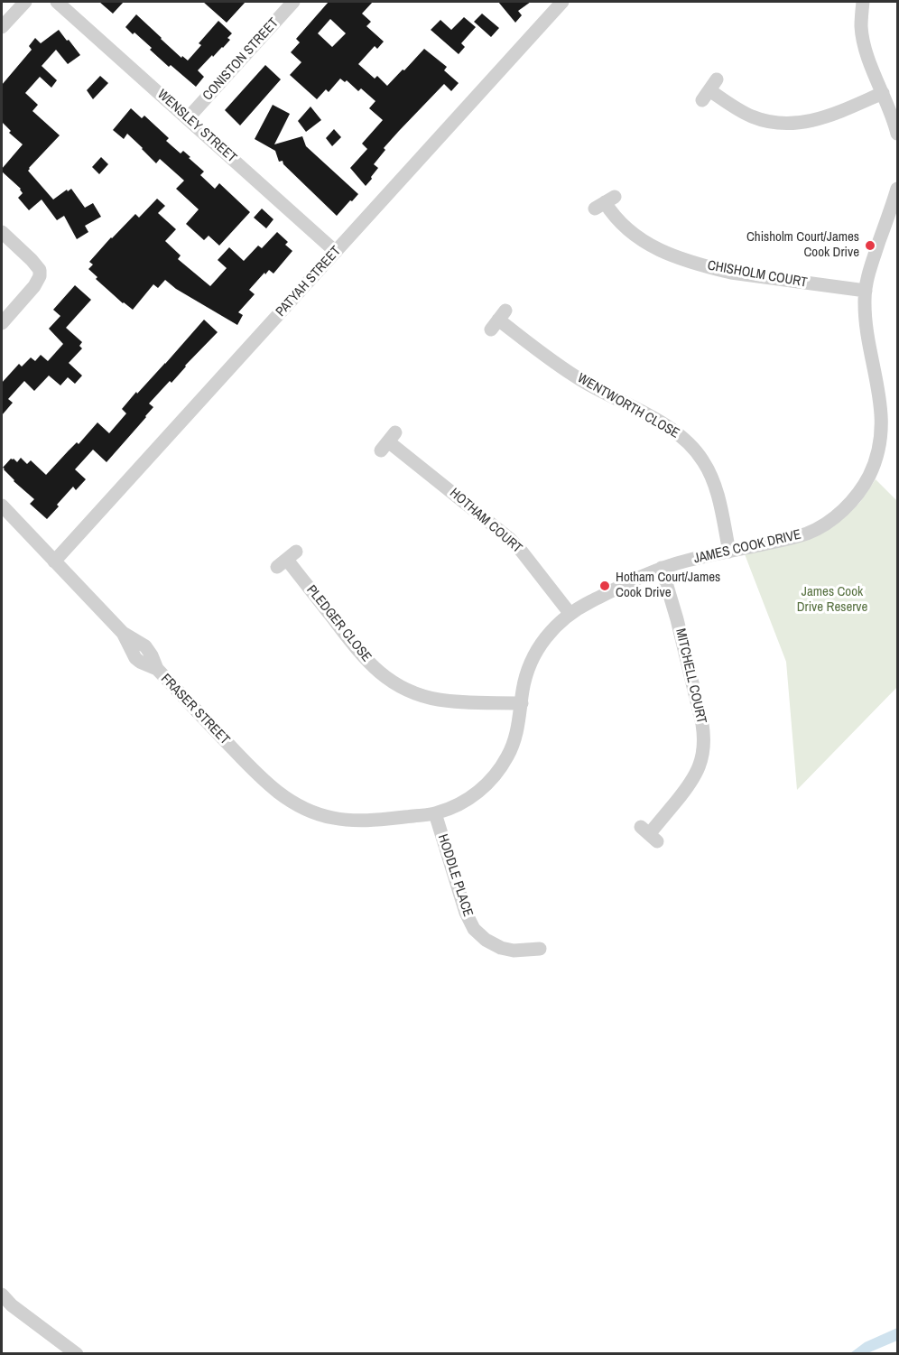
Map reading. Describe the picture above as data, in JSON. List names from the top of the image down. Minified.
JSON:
{"streets":{"street":["CONISTON STREET","WENSLEY STREET","CHISHOLM COURT","PATYAH STREET","WENTWORTH CLOSE","HOTHAM COURT","JAMES COOK DRIVE","PLEDGER CLOSE","MITCHELL COURT","FRASER STREET","HODDLE PLACE"]},"crossings":[["CONISTON STREET","WENSLEY STREET"],["WENSLEY STREET","PATYAH STREET"],["CHISHOLM COURT","JAMES COOK DRIVE"],["PATYAH STREET","FRASER STREET"],["WENTWORTH CLOSE","JAMES COOK DRIVE"],["HOTHAM COURT","JAMES COOK DRIVE"],["JAMES COOK DRIVE","PLEDGER CLOSE"],["JAMES COOK DRIVE","MITCHELL COURT"],["JAMES COOK DRIVE","FRASER STREET"],["JAMES COOK DRIVE","HODDLE PLACE"]],"parks":["James Cook Drive Reserve"],"places":["Chisholm Court/James Cook Drive","Hotham Court/James Cook Drive"]}
